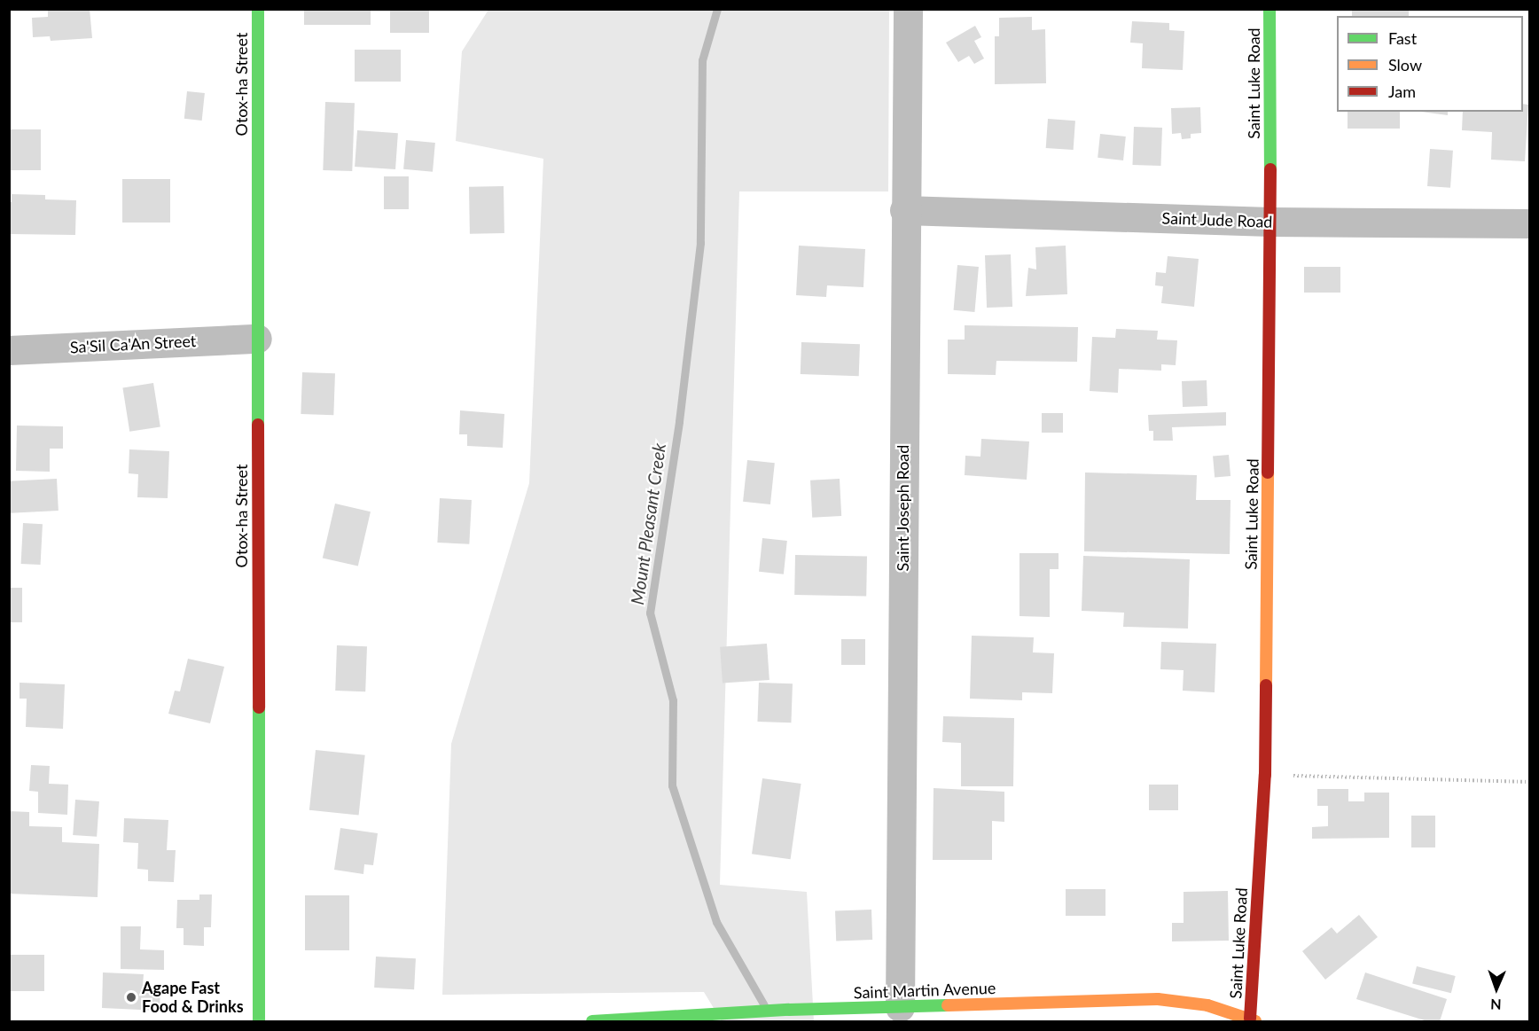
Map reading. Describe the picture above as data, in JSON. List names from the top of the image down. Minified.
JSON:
{"streets":{"street":["Saint Luke Road","Otox-ha Street","Saint Jude Road","Sa'Sil Ca'An Street","Saint Joseph Road","Saint Martin Avenue"]},"crossings":[["Saint Luke Road","Saint Jude Road"],["Saint Luke Road","Saint Martin Avenue"],["Otox-ha Street","Sa'Sil Ca'An Street"],["Saint Jude Road","Saint Joseph Road"],["Saint Joseph Road","Saint Martin Avenue"]],"water":["Mount Pleasant Creek"],"places":["Agape Fast Food & Drinks"],"legend":["Fast","Slow","Jam"],"north":"bottom"}
